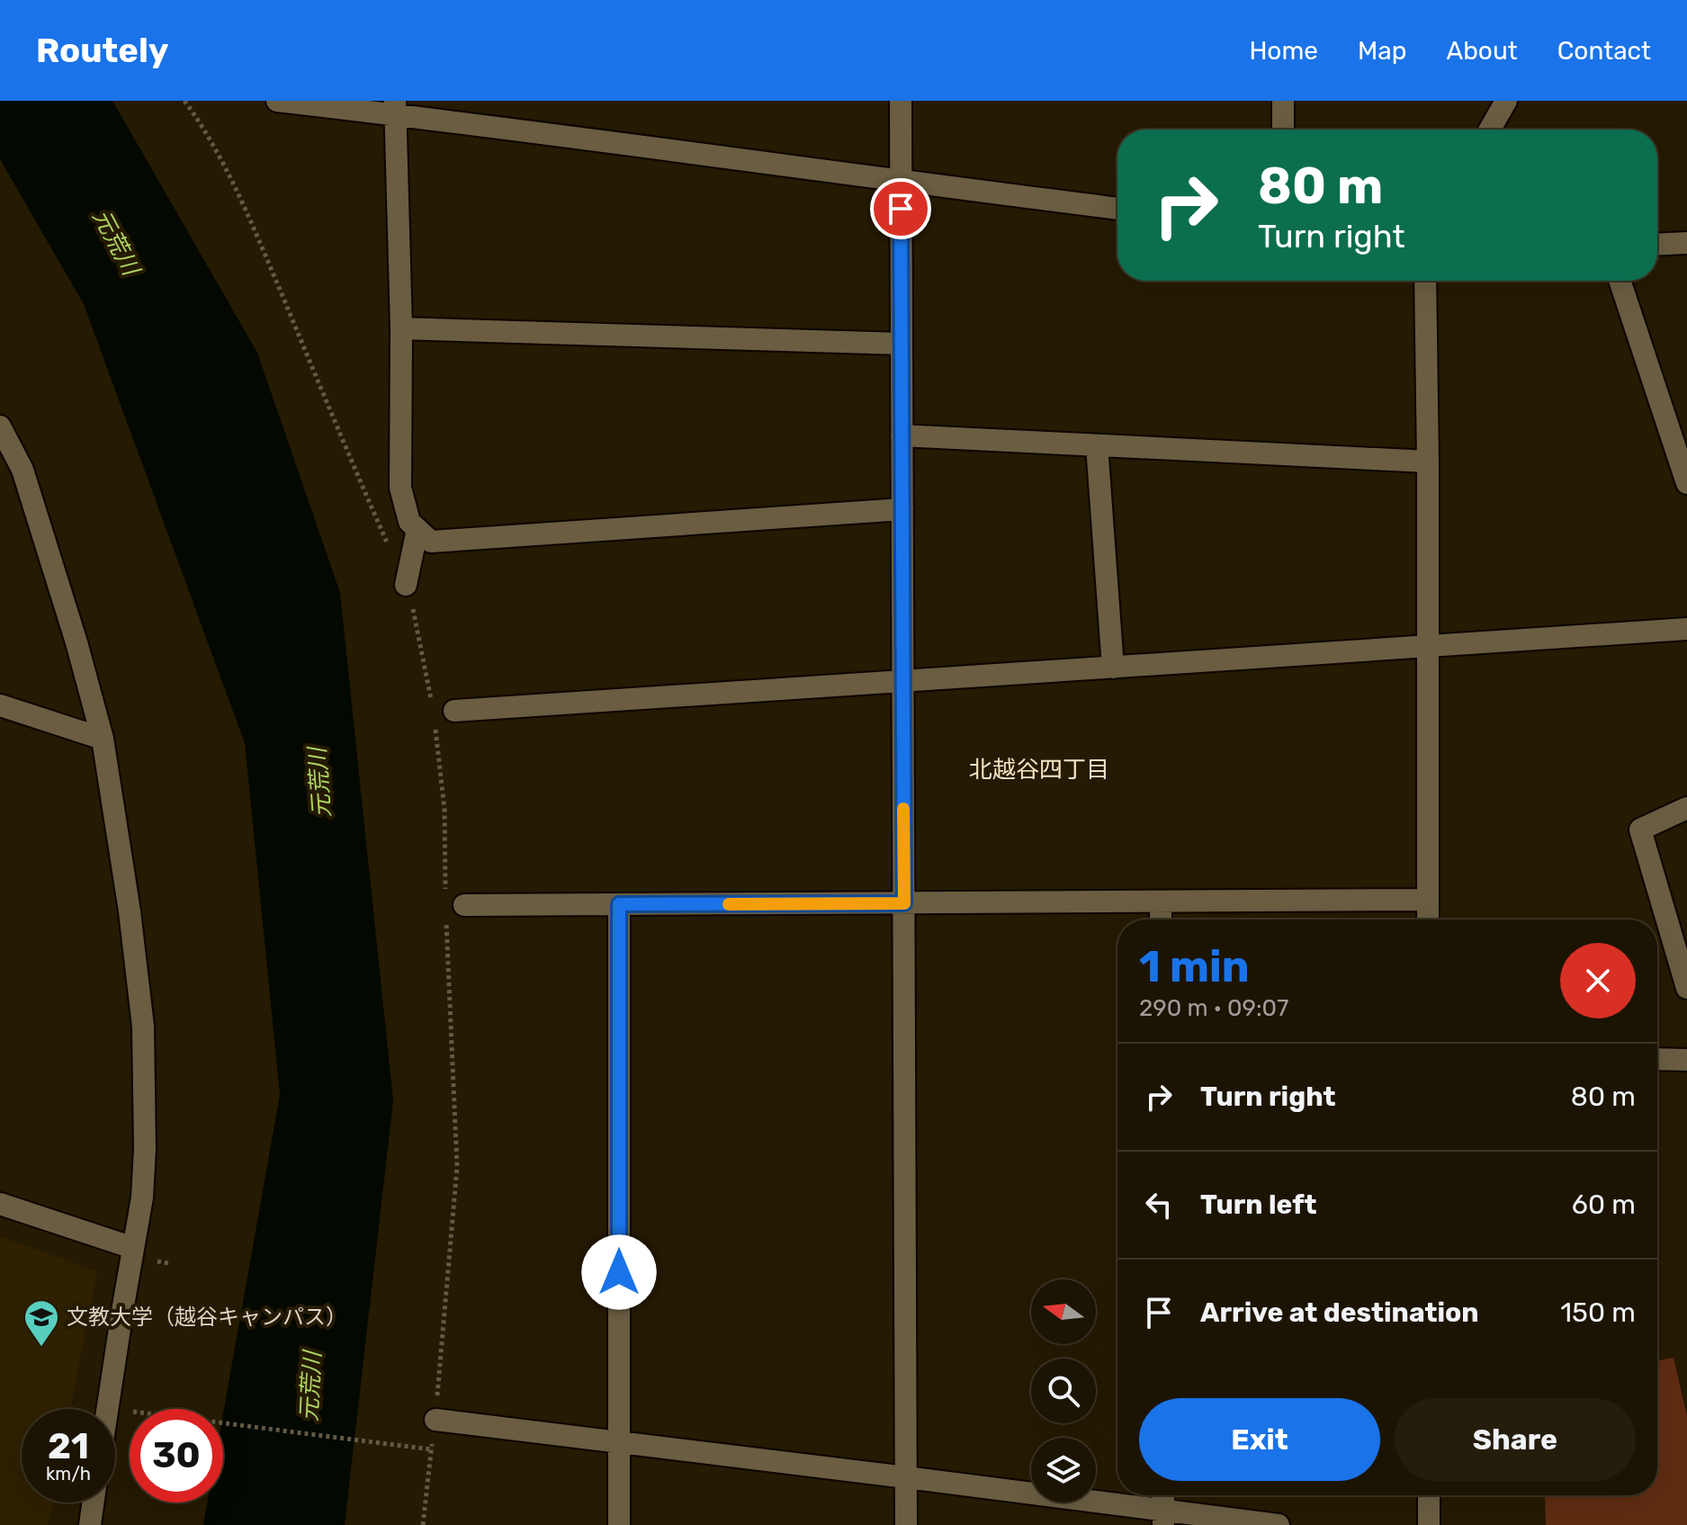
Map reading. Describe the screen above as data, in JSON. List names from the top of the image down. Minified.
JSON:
{"districts":["北越谷四丁目"],"water":["元荒川"],"places":{"school or university":["文教大学（越谷キャンパス）"]},"north":"left","page":{"header":"Routely","nav":["Home","Map","About","Contact"],"turn":["80 m","Turn right"],"heading":["1 min","290 m · 09:07"],"list":[{"name":"Turn right","value":"80 m"},{"name":"Turn left","value":"60 m"},{"name":"Arrive at destination","value":"150 m"}],"buttons":["Exit","Share"],"speed":"21 km/h","limit":"30"}}
